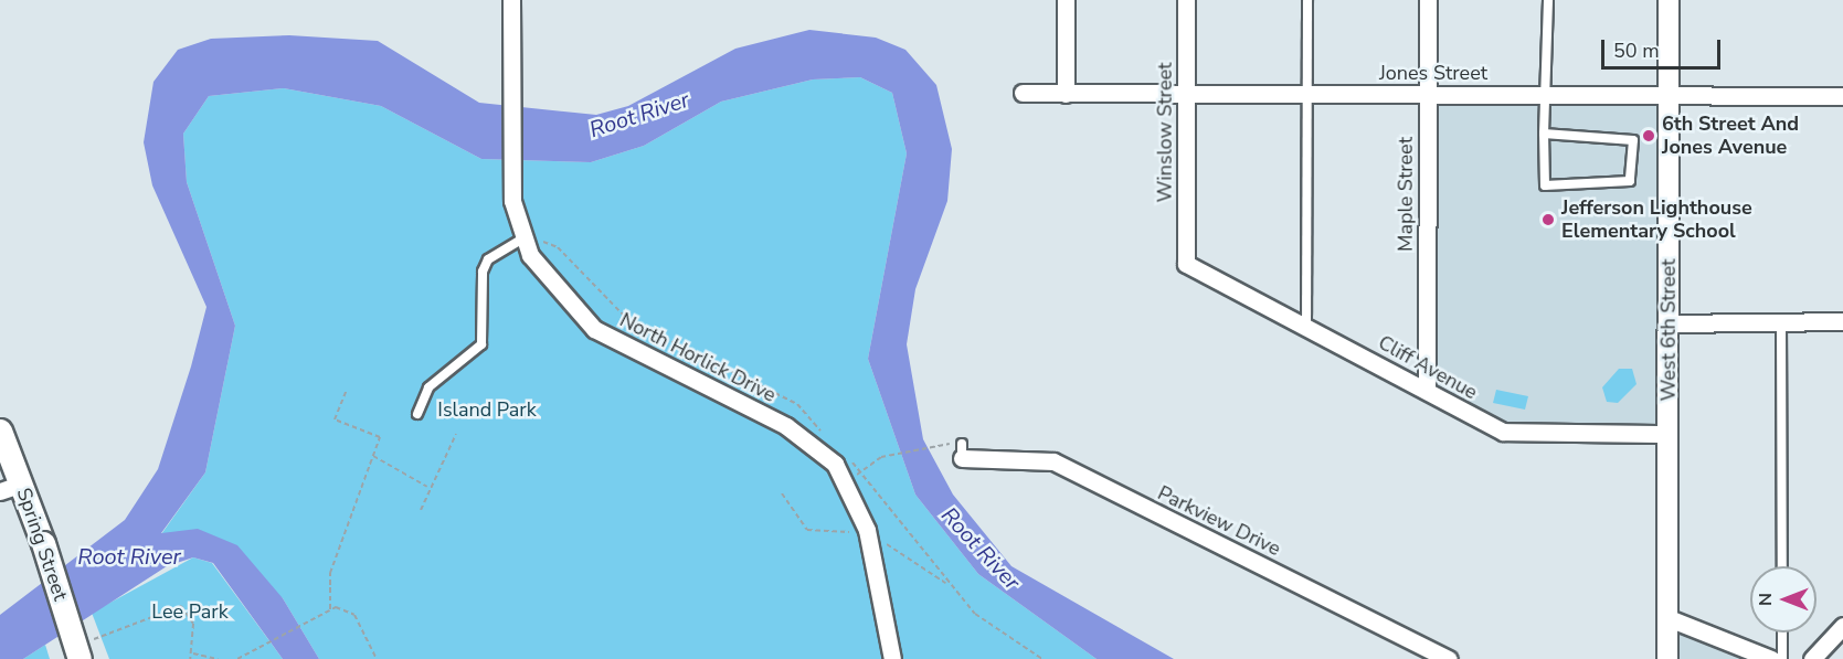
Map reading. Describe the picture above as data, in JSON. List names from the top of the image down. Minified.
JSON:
{"streets":{"main road":["Spring Street"],"street":["Jones Street","Winslow Street","Maple Street","West 6th Street","North Horlick Drive","Cliff Avenue","Parkview Drive"]},"crossings":[["Jones Street","Winslow Street"],["Jones Street","Maple Street"],["Jones Street","West 6th Street"],["Winslow Street","Cliff Avenue"],["Maple Street","Cliff Avenue"],["West 6th Street","Cliff Avenue"]],"water":["Root River"],"parks":["Island Park","Lee Park"],"places":["6th Street And Jones Avenue","Jefferson Lighthouse Elementary School"],"scale_bar":"50 m","north":"left"}
